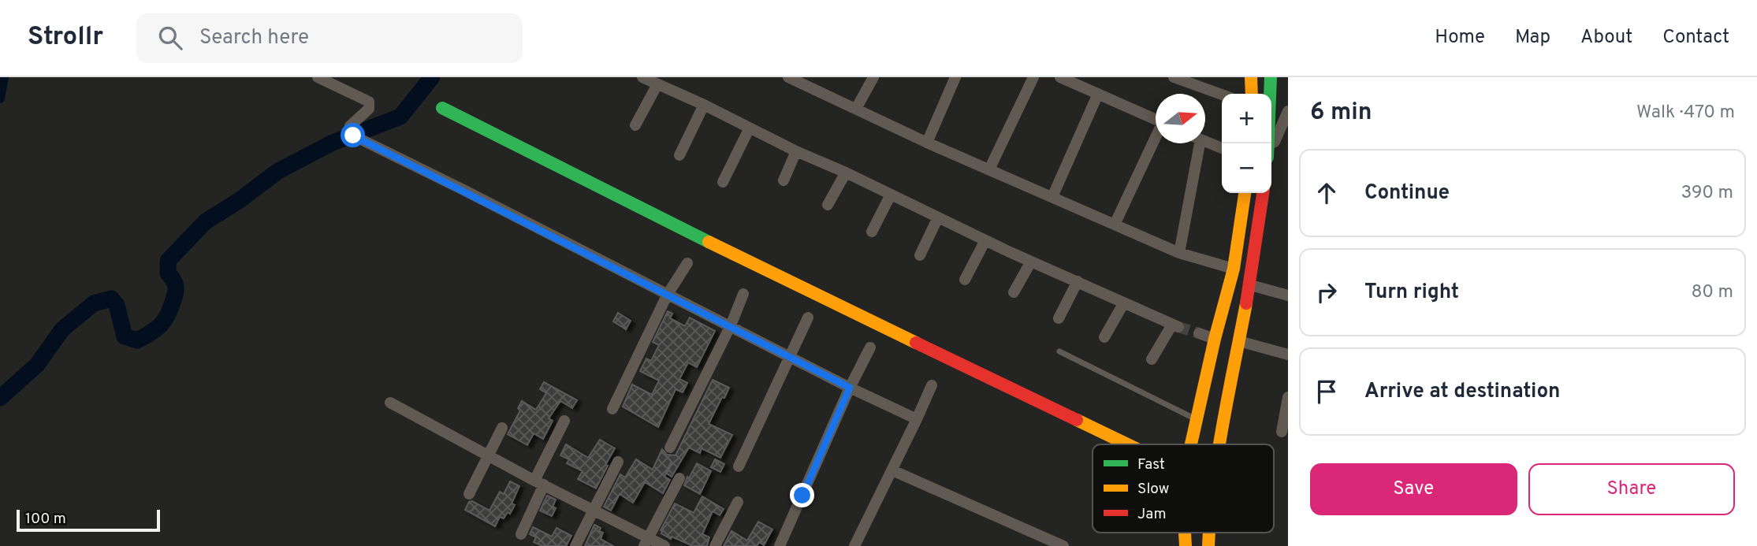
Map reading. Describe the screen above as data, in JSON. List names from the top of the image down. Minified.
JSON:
{"legend":["Fast","Slow","Jam"],"scale_bar":"100 m","north":"right","page":{"header":"Strollr","search":"Search here","nav":["Home","Map","About","Contact"],"heading":["6 min","Walk · 470 m"],"map_buttons":["+","−"],"list":[["Continue","390 m"],["Turn right","80 m"],"Arrive at destination"],"buttons":["Save","Share"],"scale":"100 m"}}
